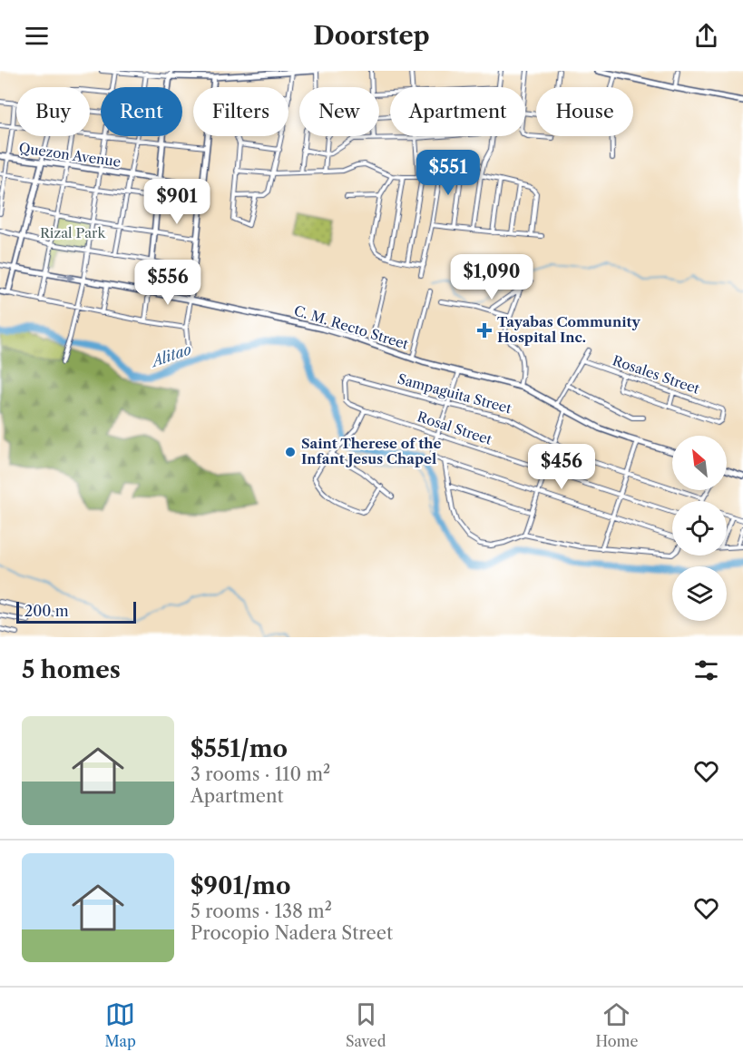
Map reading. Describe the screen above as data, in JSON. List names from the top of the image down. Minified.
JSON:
{"streets":{"main road":["Quezon Avenue","C. M. Recto Street"],"street":["Rosales Street","Sampaguita Street","Rosal Street"]},"crossings":[["Sampaguita Street","Rosal Street"]],"water":["Alitao"],"parks":["Rizal Park"],"places":{"health":["Tayabas Community Hospital Inc."],"other":["Saint Therese of the Infant Jesus Chapel"]},"scale_bar":"200 m","north":"top left","page":{"header":"Doorstep","chip":["Buy","Rent","Filters","New","Apartment","House"],"price":["$551","$901","$1,090","$556","$456"],"scale":"200 m","heading":"5 homes","list":[{"name":"$551/mo","note":"3 rooms · 110 m² · Apartment"},{"name":"$901/mo","note":"5 rooms · 138 m² · Procopio Nadera Street"}],"tabs":["Map","Saved","Home"]}}
